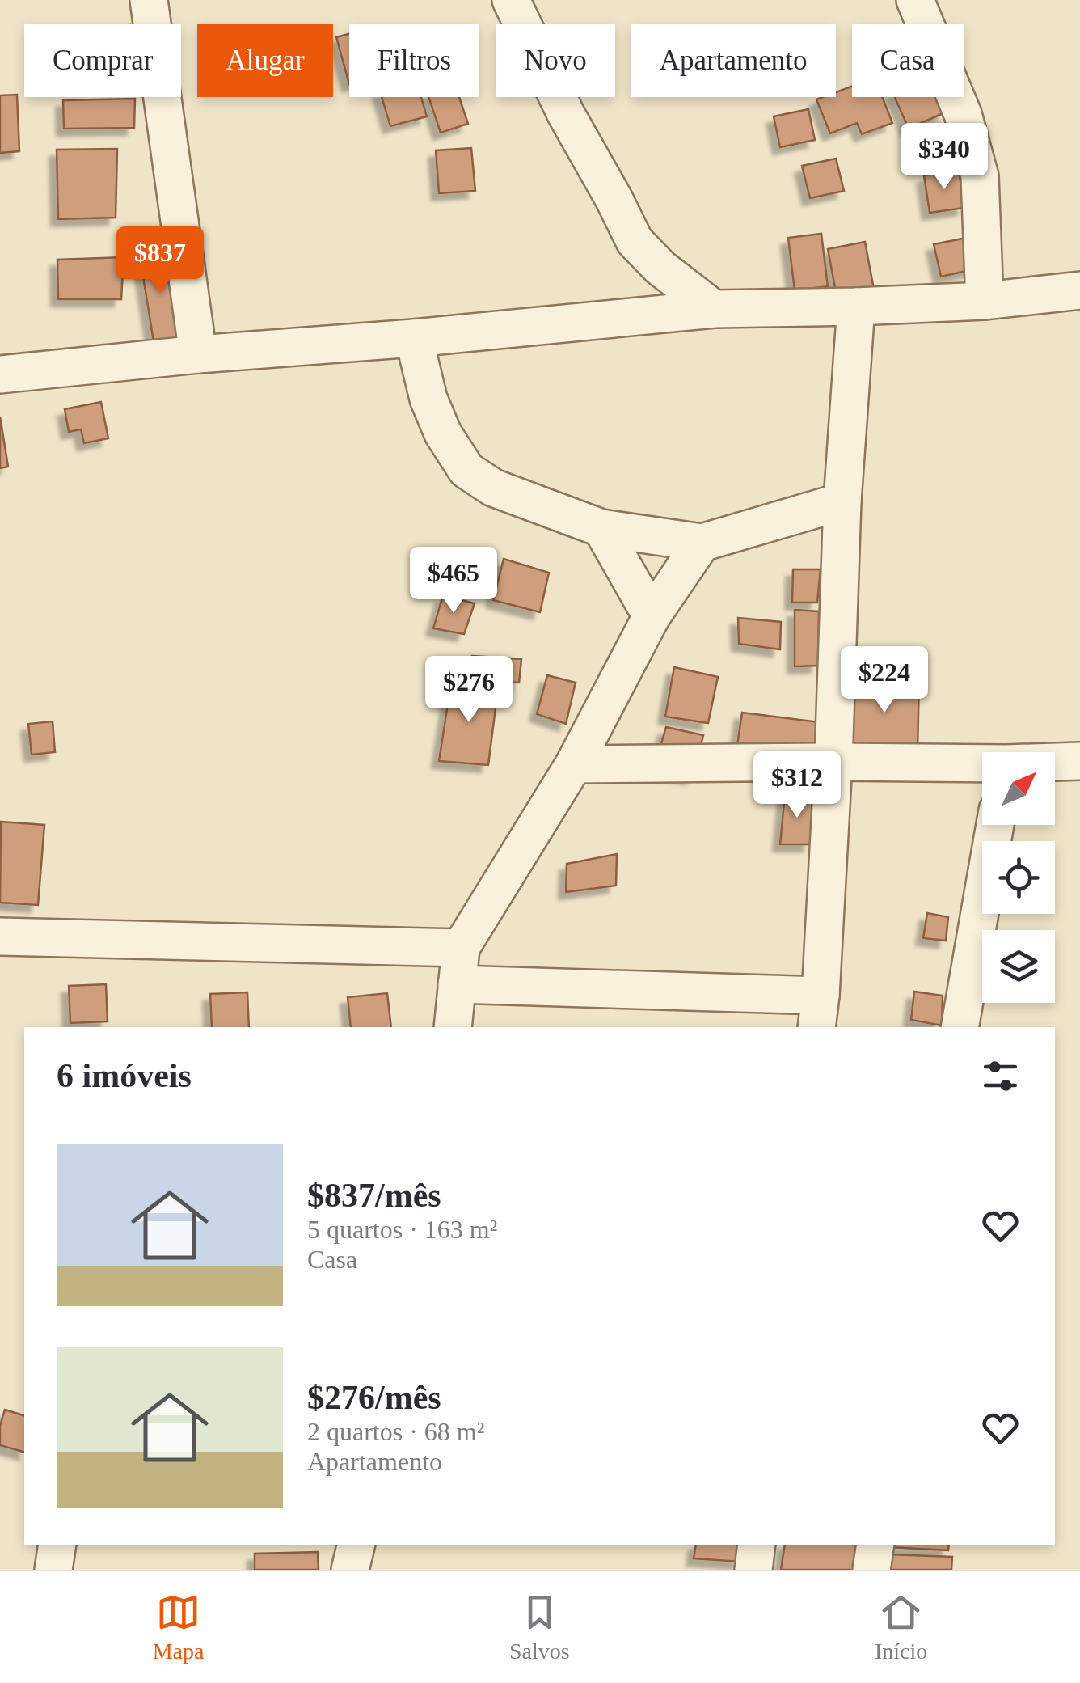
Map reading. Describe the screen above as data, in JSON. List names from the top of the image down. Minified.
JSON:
{"north":"top right","page":{"chip":["Comprar","Alugar","Filtros","Novo","Apartamento","Casa"],"price":["$340","$837","$465","$224","$276","$312"],"heading":"6 imóveis","list":[{"name":"$837/mês","note":"5 quartos · 163 m² · Casa"},{"name":"$276/mês","note":"2 quartos · 68 m² · Apartamento"}],"tabs":["Mapa","Salvos","Início"]}}
